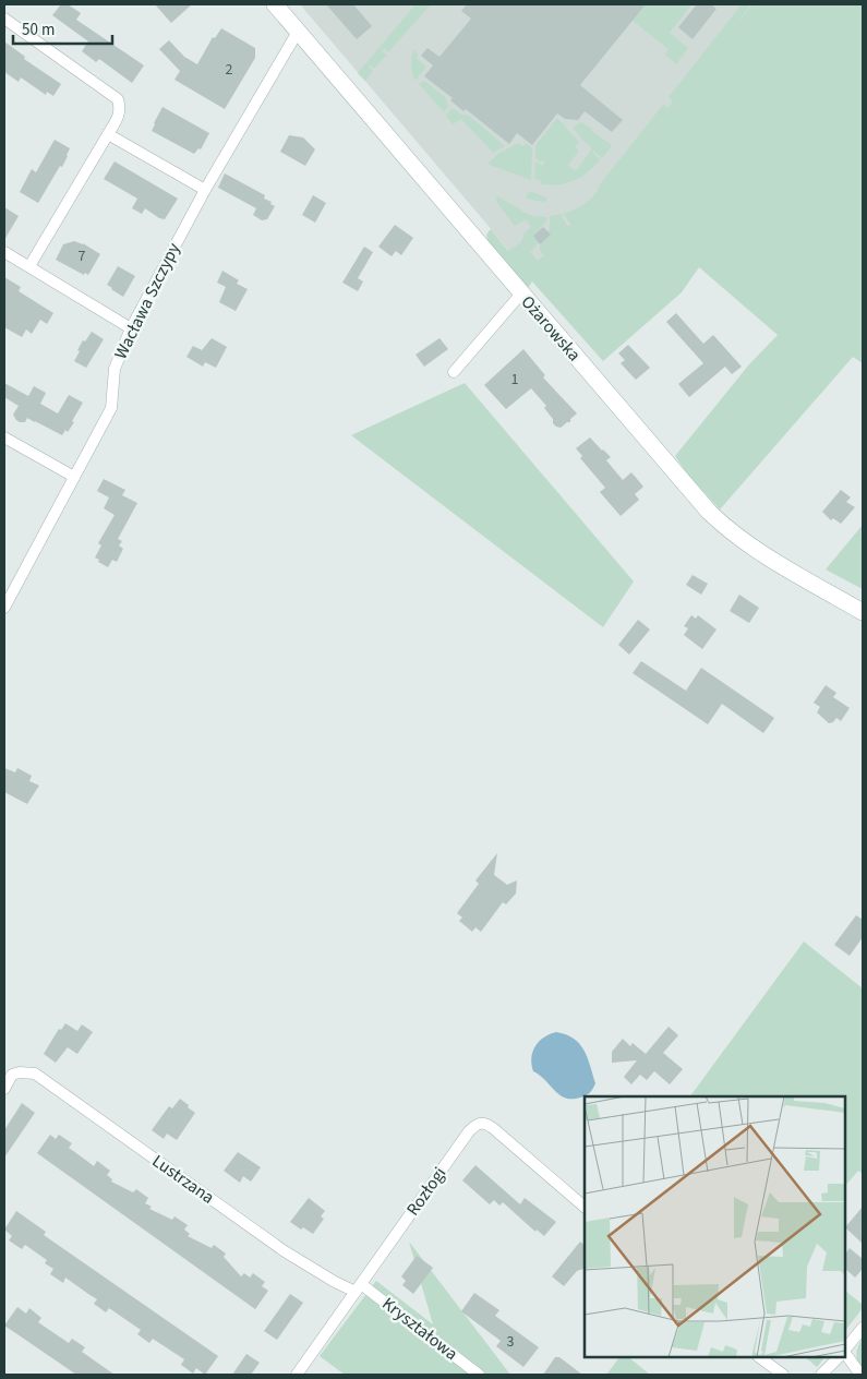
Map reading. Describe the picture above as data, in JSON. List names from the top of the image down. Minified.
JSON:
{"streets":{"main road":["Ożarowska"],"street":["Wacława Szczypy","Lustrzana","Rozłogi","Kryształowa"]},"crossings":[["Wacława Szczypy","Ożarowska"],["Lustrzana","Rozłogi"],["Lustrzana","Kryształowa"],["Rozłogi","Kryształowa"]],"house_numbers":["2","7","1","3"],"scale_bar":"50 m"}
